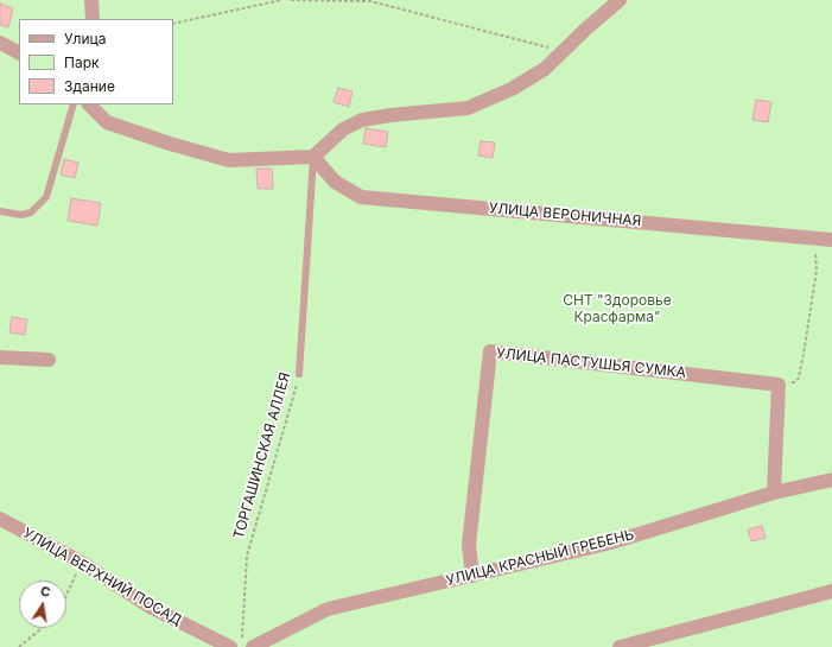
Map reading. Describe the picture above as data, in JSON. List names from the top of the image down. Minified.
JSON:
{"streets":{"street":["УЛИЦА ВЕРОНИЧНАЯ","УЛИЦА ПАСТУШЬЯ СУМКА","УЛИЦА КРАСНЫЙ ГРЕБЕНЬ","УЛИЦА ВЕРХНИЙ ПОСАД"],"lane":["ТОРГАШИНСКАЯ АЛЛЕЯ"]},"crossings":[["УЛИЦА ВЕРОНИЧНАЯ","ТОРГАШИНСКАЯ АЛЛЕЯ"],["УЛИЦА ПАСТУШЬЯ СУМКА","УЛИЦА КРАСНЫЙ ГРЕБЕНЬ"],["ТОРГАШИНСКАЯ АЛЛЕЯ","УЛИЦА КРАСНЫЙ ГРЕБЕНЬ"]],"parks":["СНТ \"Здоровье Красфарма\""],"legend":["Улица","Парк","Здание"],"north":"top"}
